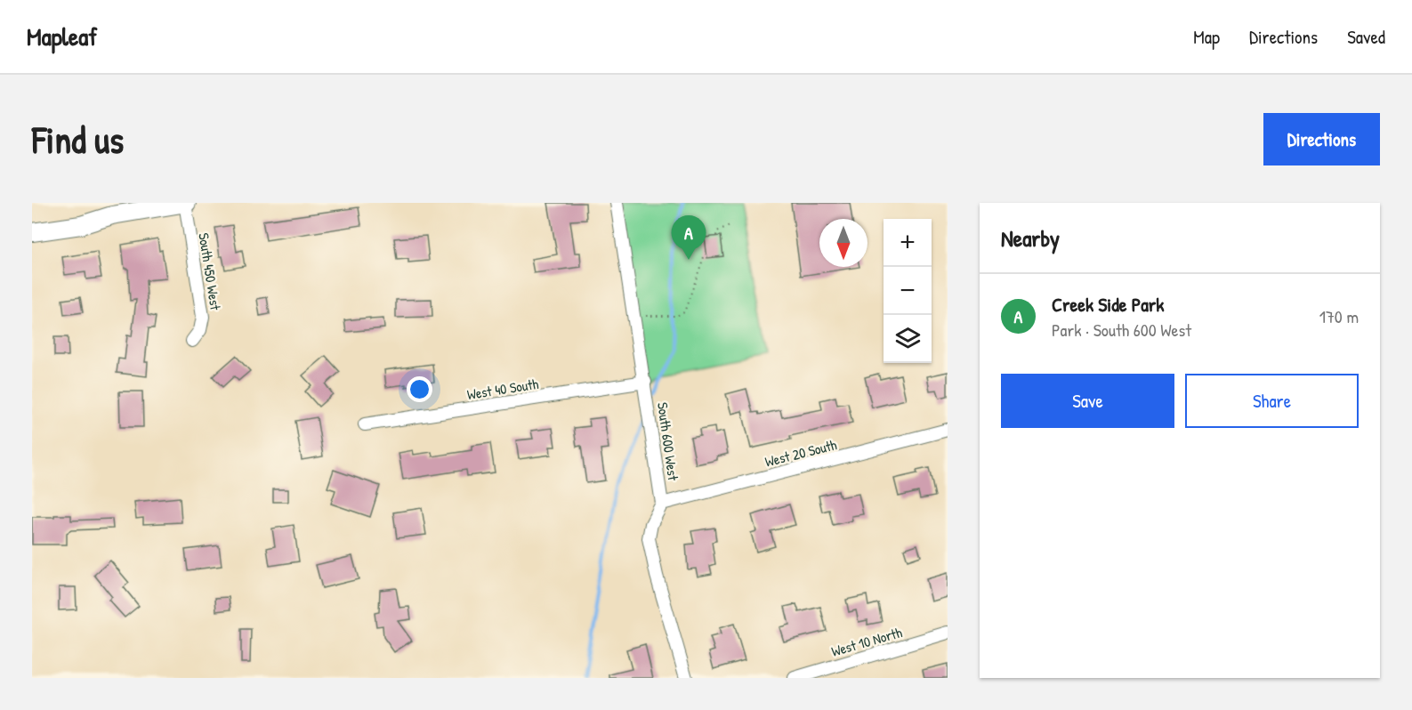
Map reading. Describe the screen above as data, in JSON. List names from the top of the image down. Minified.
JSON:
{"streets":{"street":["South 450 West","West 40 South","South 600 West","West 20 South","West 10 North"]},"crossings":[["West 40 South","South 600 West"],["South 600 West","West 20 South"]],"north":"bottom","page":{"header":"Mapleaf","nav":["Map","Directions","Saved"],"buttons":["Directions",["Save","Share"]],"title":"Find us","heading":"Nearby","pins":"A","map_buttons":["+","−"],"list":[{"mark":"A","name":"Creek Side Park","note":"Park · South 600 West","value":"170 m"}]}}
